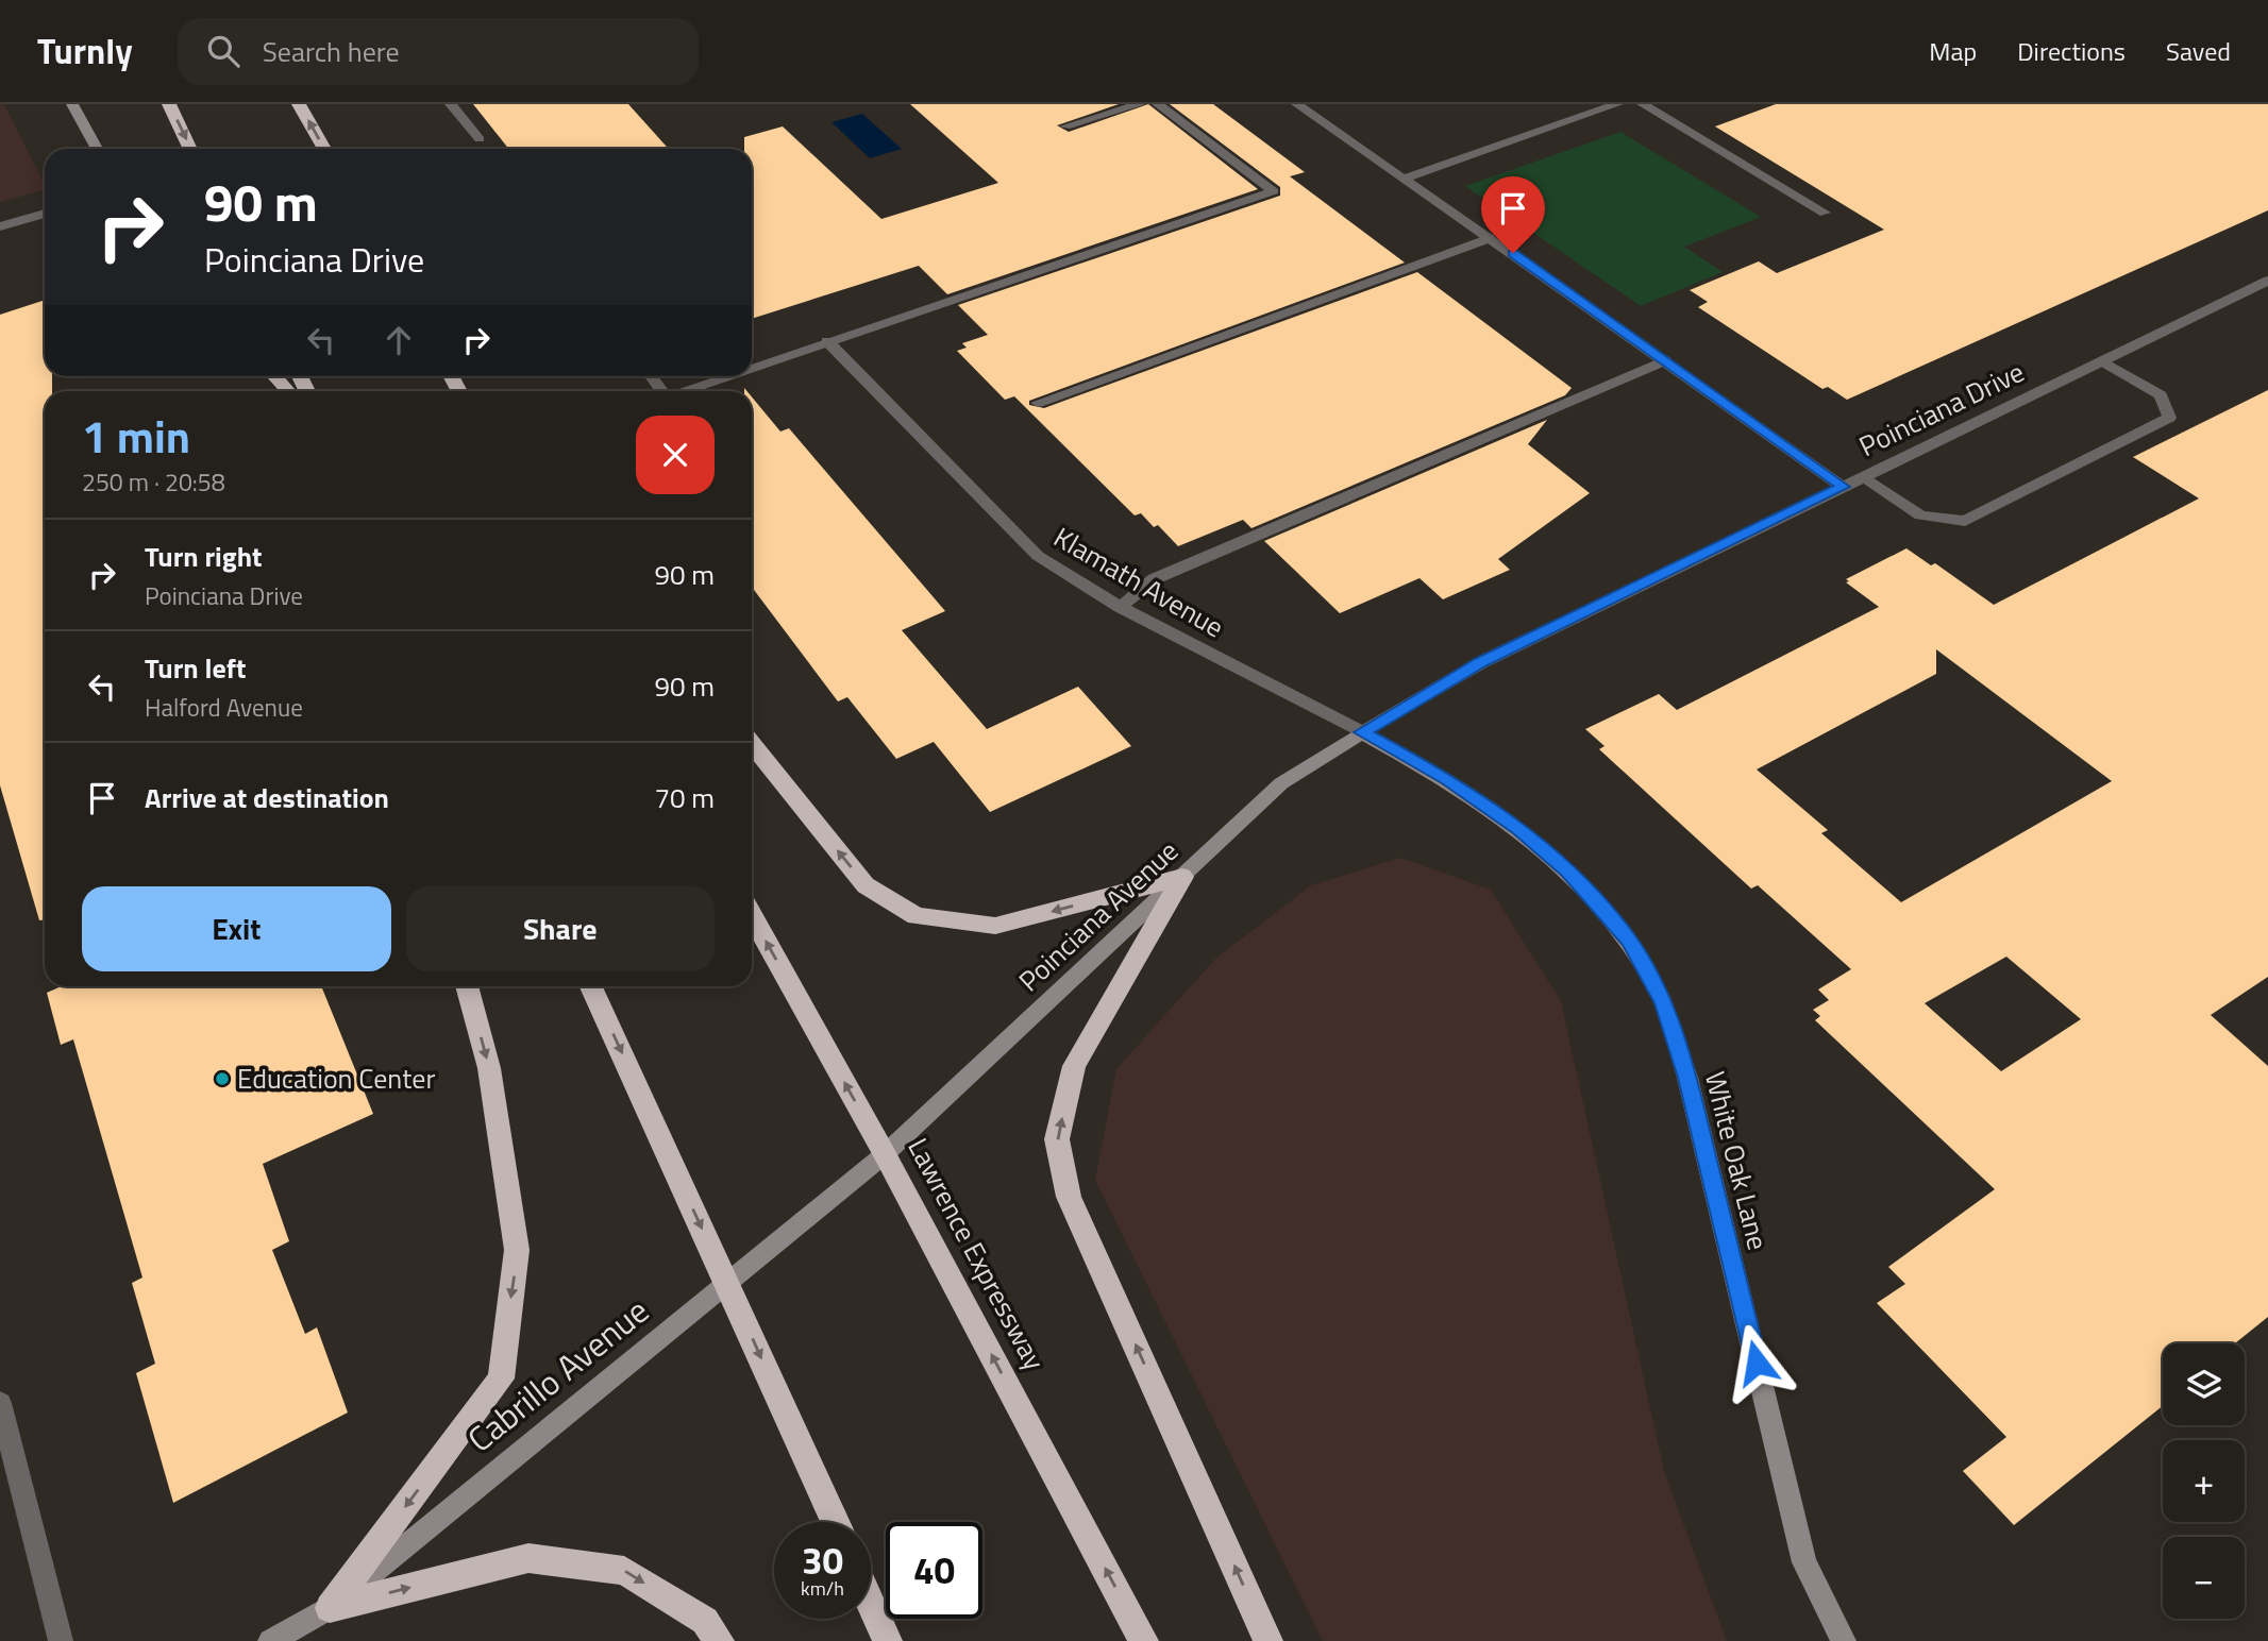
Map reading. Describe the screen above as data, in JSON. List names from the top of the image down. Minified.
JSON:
{"streets":{"highway":["Lawrence Expressway"],"street":["Poinciana Drive","Klamath Avenue","Poinciana Avenue","White Oak Lane","Cabrillo Avenue"]},"crossings":[["Poinciana Drive","Klamath Avenue"],["Poinciana Drive","Poinciana Avenue"],["Poinciana Drive","White Oak Lane"],["Klamath Avenue","Poinciana Avenue"],["Klamath Avenue","White Oak Lane"],["Poinciana Avenue","White Oak Lane"],["Poinciana Avenue","Lawrence Expressway"],["Poinciana Avenue","Cabrillo Avenue"],["Lawrence Expressway","Cabrillo Avenue"]],"places":["Education Center"],"page":{"header":"Turnly","search":"Search here","nav":["Map","Directions","Saved"],"turn":["90 m","Poinciana Drive"],"heading":["1 min","250 m · 20:58"],"list":[{"name":"Turn right","note":"Poinciana Drive","value":"90 m"},{"name":"Turn left","note":"Halford Avenue","value":"90 m"},{"name":"Arrive at destination","value":"70 m"}],"buttons":["Exit","Share"],"map_buttons":["+","−"],"speed":"30 km/h","limit":"40"}}
